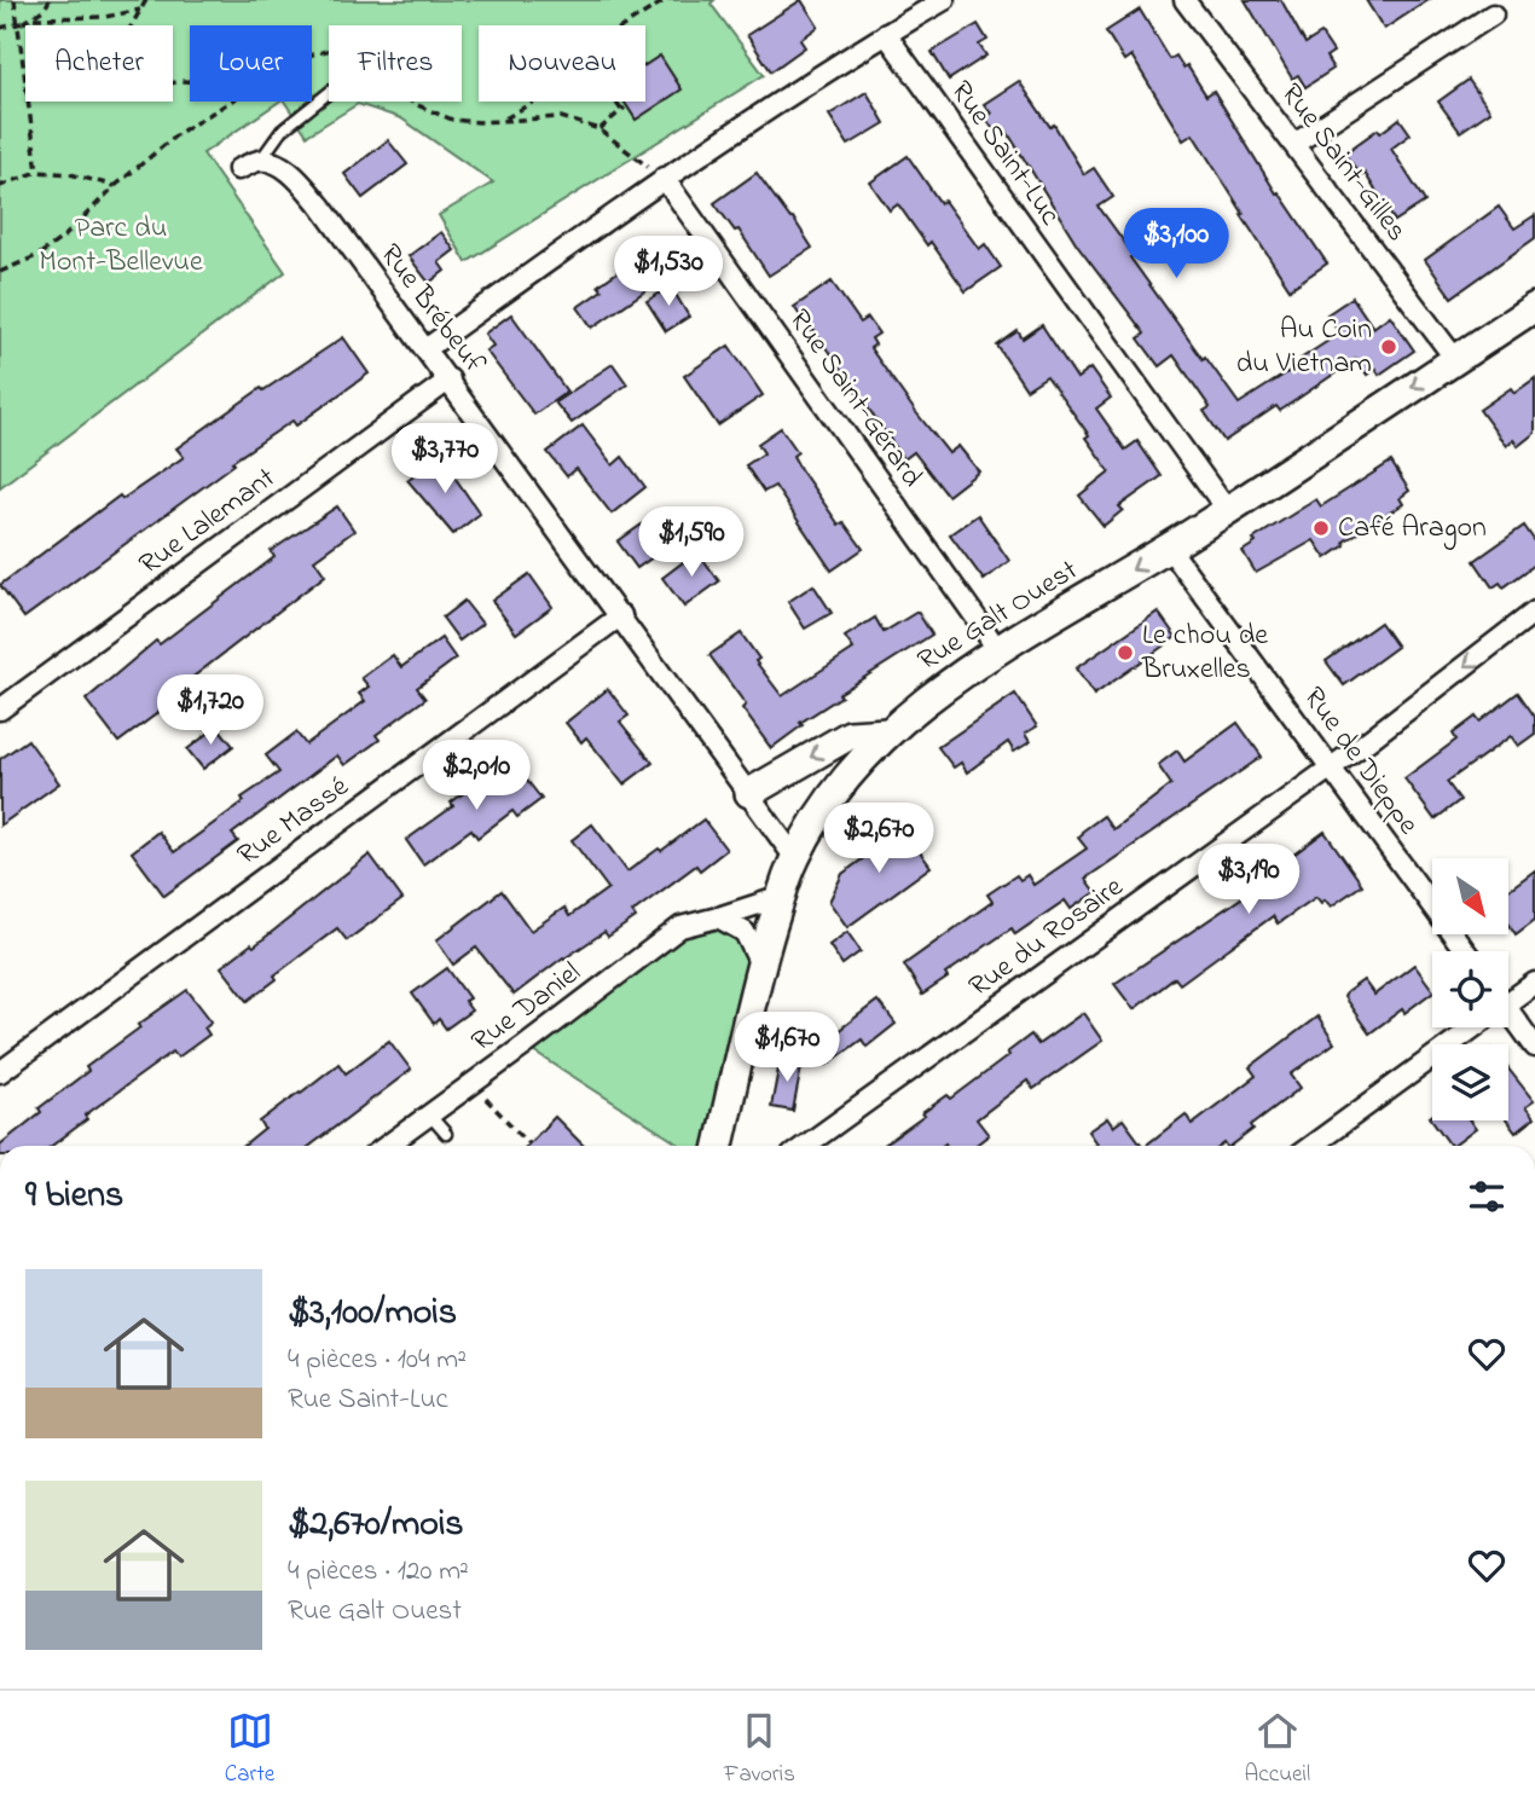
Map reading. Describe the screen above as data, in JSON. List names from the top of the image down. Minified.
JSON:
{"streets":{"main road":["Rue Galt Ouest"],"street":["Rue Saint-Luc","Rue Saint-Gilles","Rue Brébeuf","Rue Saint-Gérard","Rue Lalemant","Rue de Dieppe","Rue Massé","Rue du Rosaire","Rue Daniel"]},"crossings":[["Rue Saint-Luc","Rue Galt Ouest"],["Rue Saint-Gilles","Rue Galt Ouest"],["Rue Brébeuf","Rue Lalemant"],["Rue Brébeuf","Rue Galt Ouest"],["Rue Brébeuf","Rue Massé"],["Rue Saint-Gérard","Rue Galt Ouest"],["Rue Galt Ouest","Rue de Dieppe"],["Rue Galt Ouest","Rue Daniel"],["Rue de Dieppe","Rue du Rosaire"]],"one_way":["Rue Galt Ouest"],"parks":["Parc du Mont-Bellevue"],"places":["Au Coin du Vietnam","Café Aragon","Le chou de Bruxelles"],"north":"bottom right","page":{"chip":["Acheter","Louer","Filtres","Nouveau"],"price":["$3,100","$1,530","$3,770","$1,590","$1,720","$2,010","$2,670","$3,190","$1,670"],"heading":"9 biens","list":[{"name":"$3,100/mois","note":"4 pièces · 104 m² · Rue Saint-Luc"},{"name":"$2,670/mois","note":"4 pièces · 120 m² · Rue Galt Ouest"}],"tabs":["Carte","Favoris","Accueil"]}}
